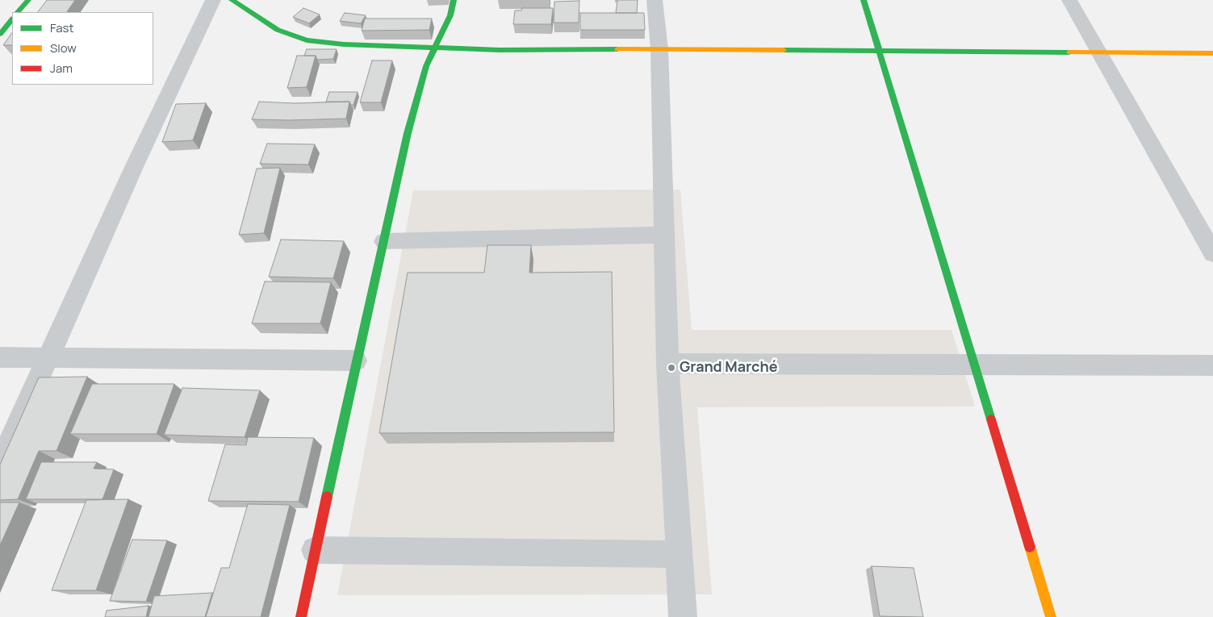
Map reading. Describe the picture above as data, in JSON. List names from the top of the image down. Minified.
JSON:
{"places":["Grand Marché"],"legend":["Fast","Slow","Jam"]}
